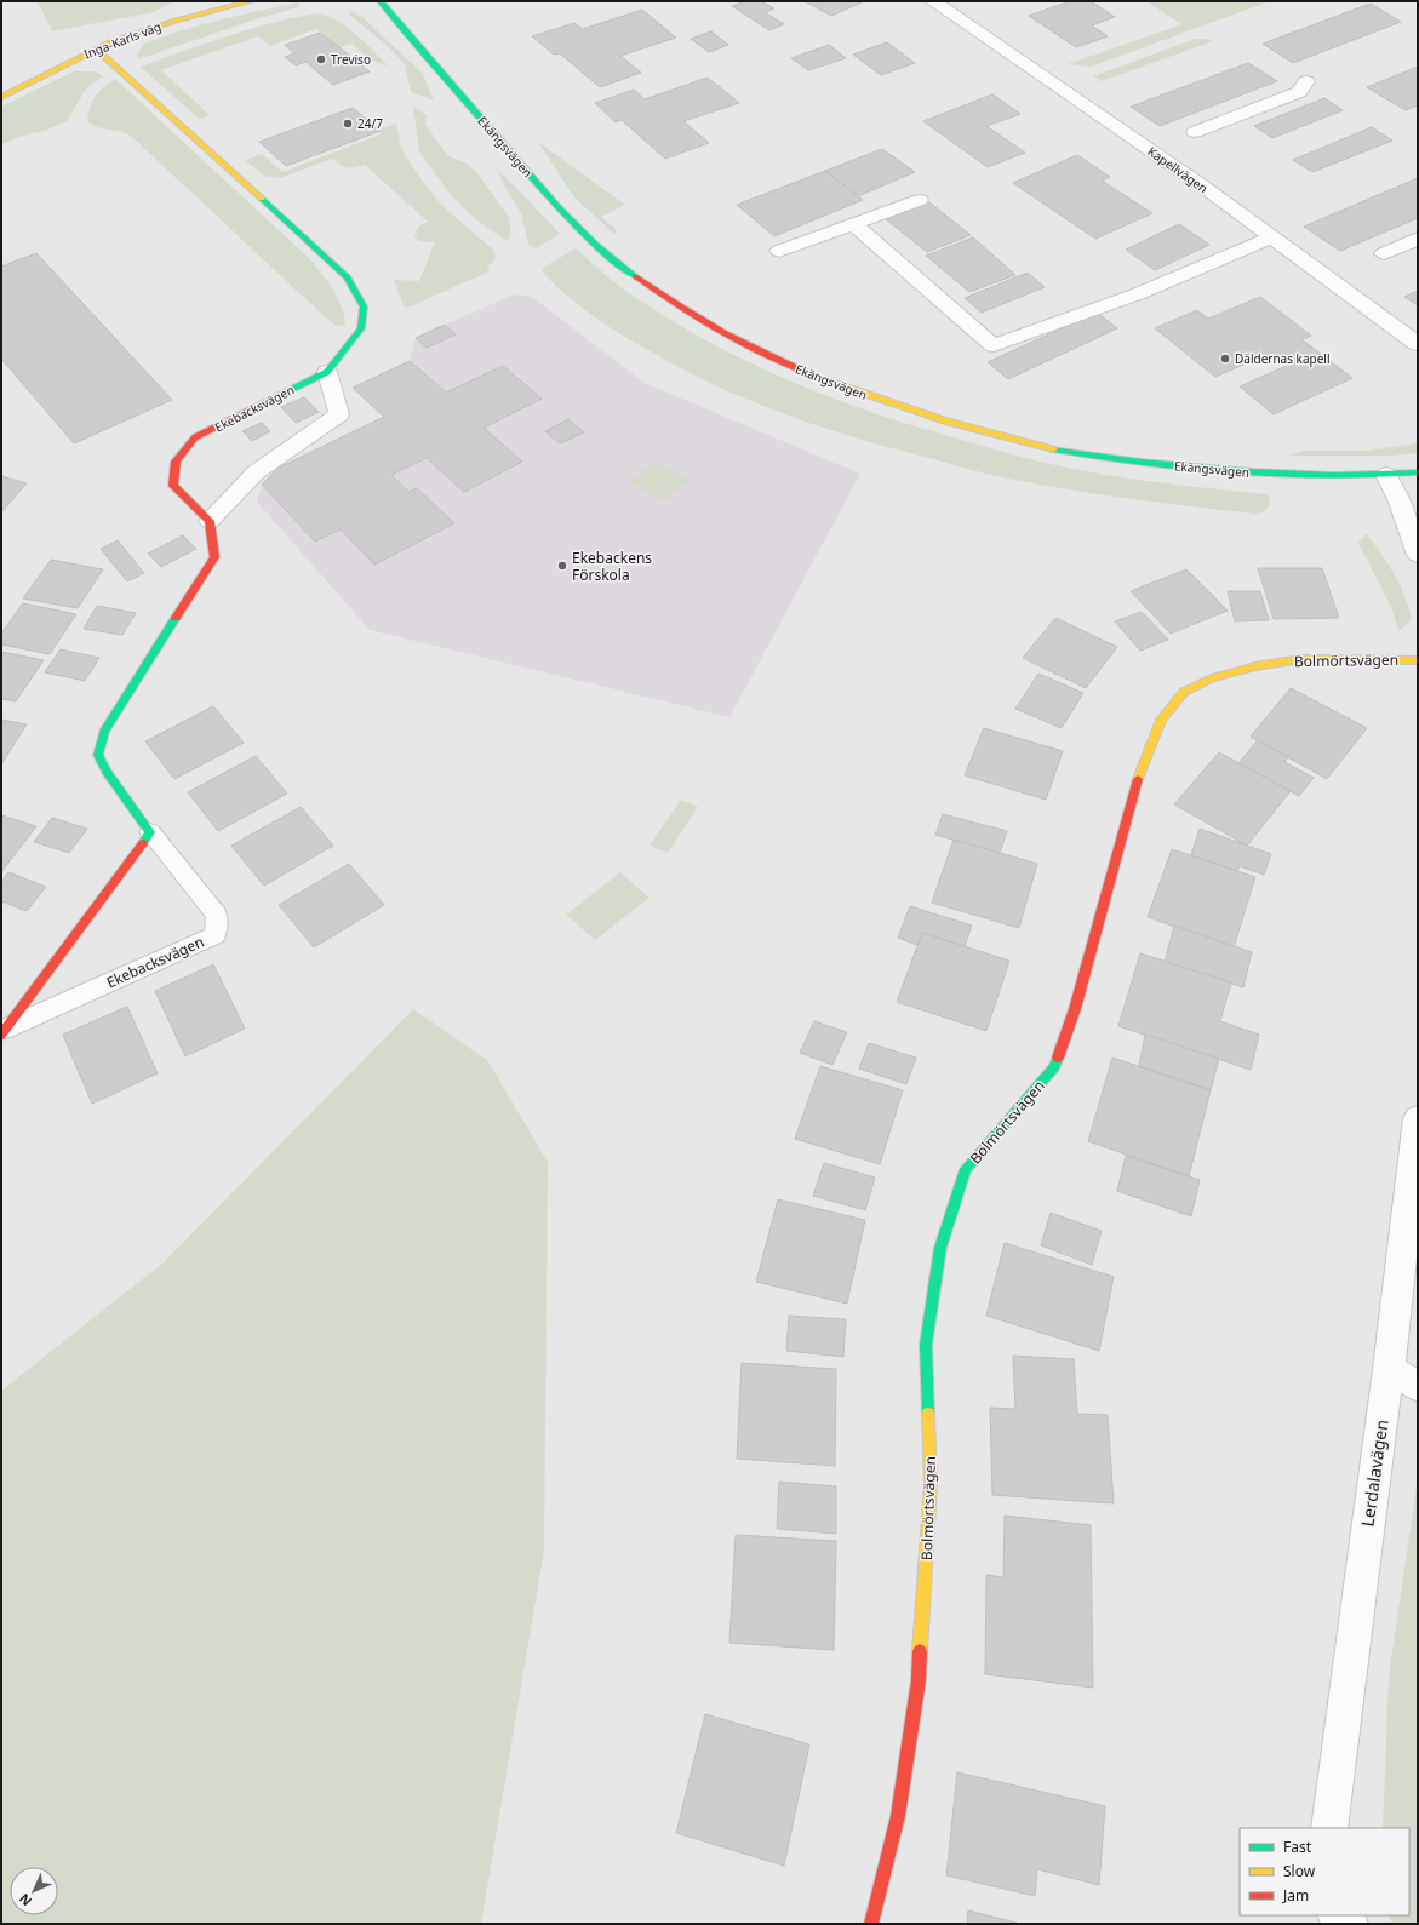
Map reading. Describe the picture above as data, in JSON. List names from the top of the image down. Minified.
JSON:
{"streets":{"street":["Inga-Karls väg","Ekängsvägen","Kapellvägen","Ekebacksvägen","Bolmörtsvägen","Lerdalavägen"]},"crossings":[["Inga-Karls väg","Ekebacksvägen"]],"places":["Treviso","24/7","Däldernas kapell","Ekebackens Förskola"],"legend":["Fast","Slow","Jam"],"north":"bottom left"}
